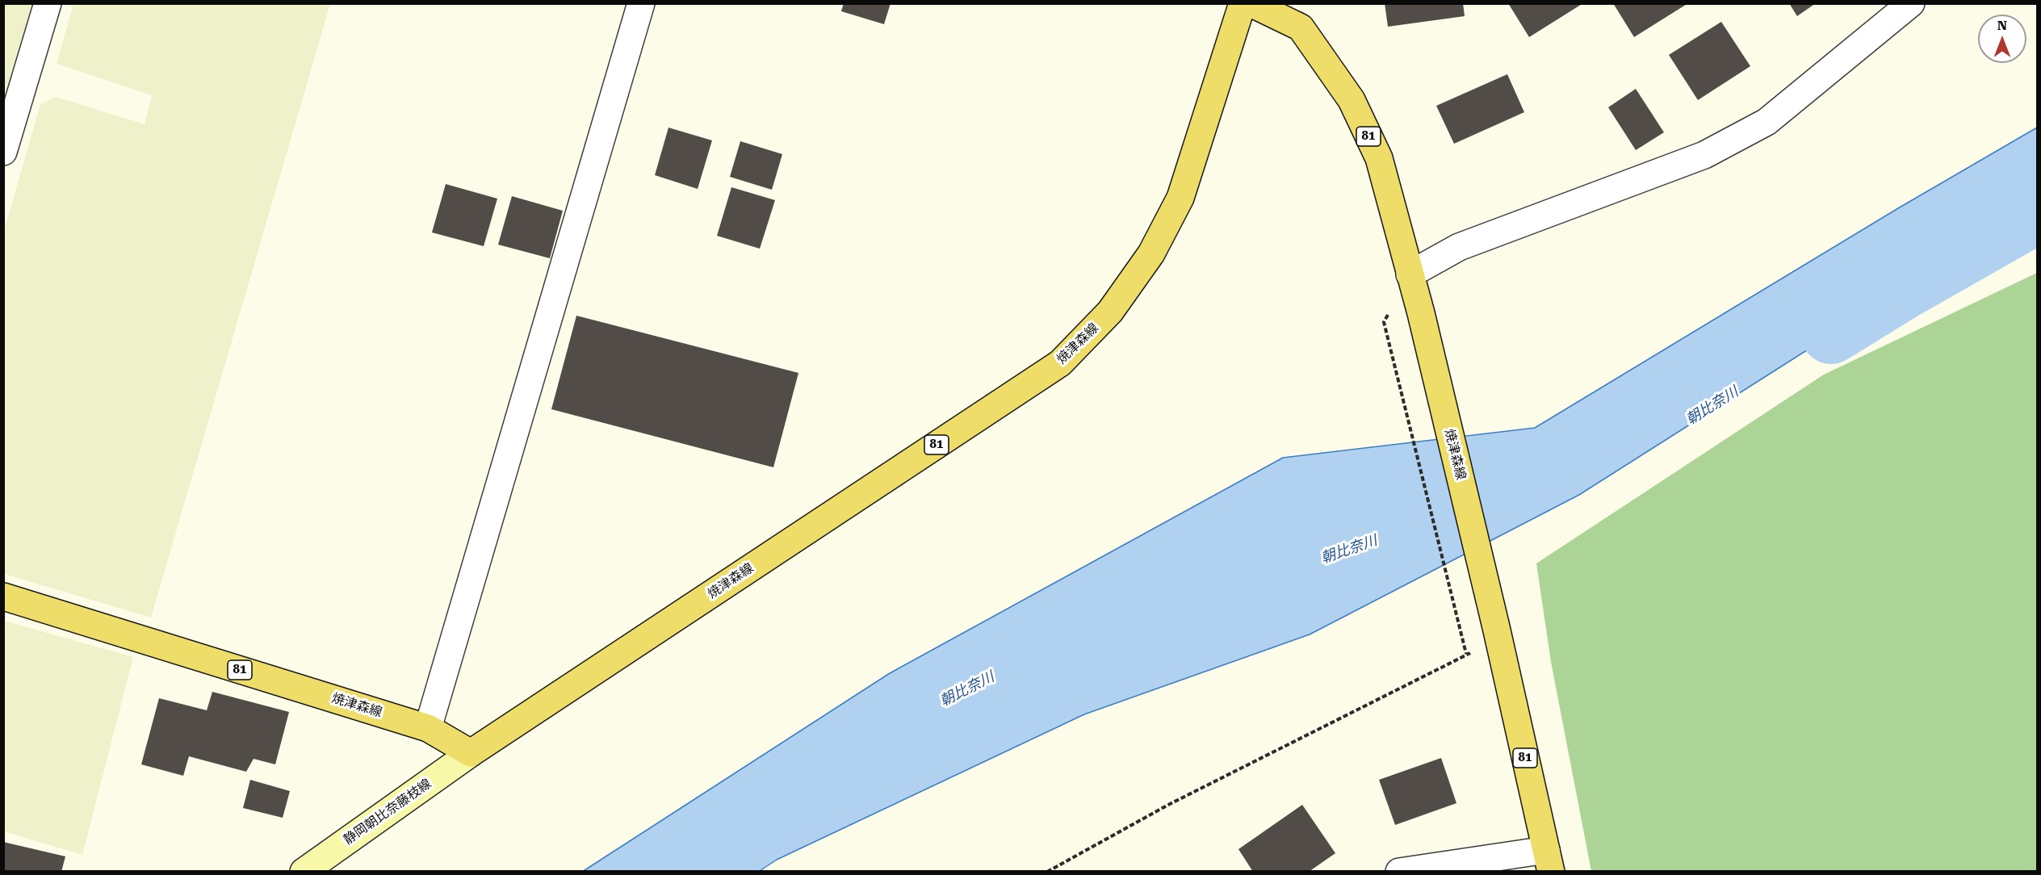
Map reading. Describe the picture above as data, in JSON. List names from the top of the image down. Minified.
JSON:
{"streets":{"main road":["81","焼津森線","静岡朝比奈藤枝線"]},"crossings":[["焼津森線","静岡朝比奈藤枝線"]],"water":["朝比奈川"],"north":"top"}
